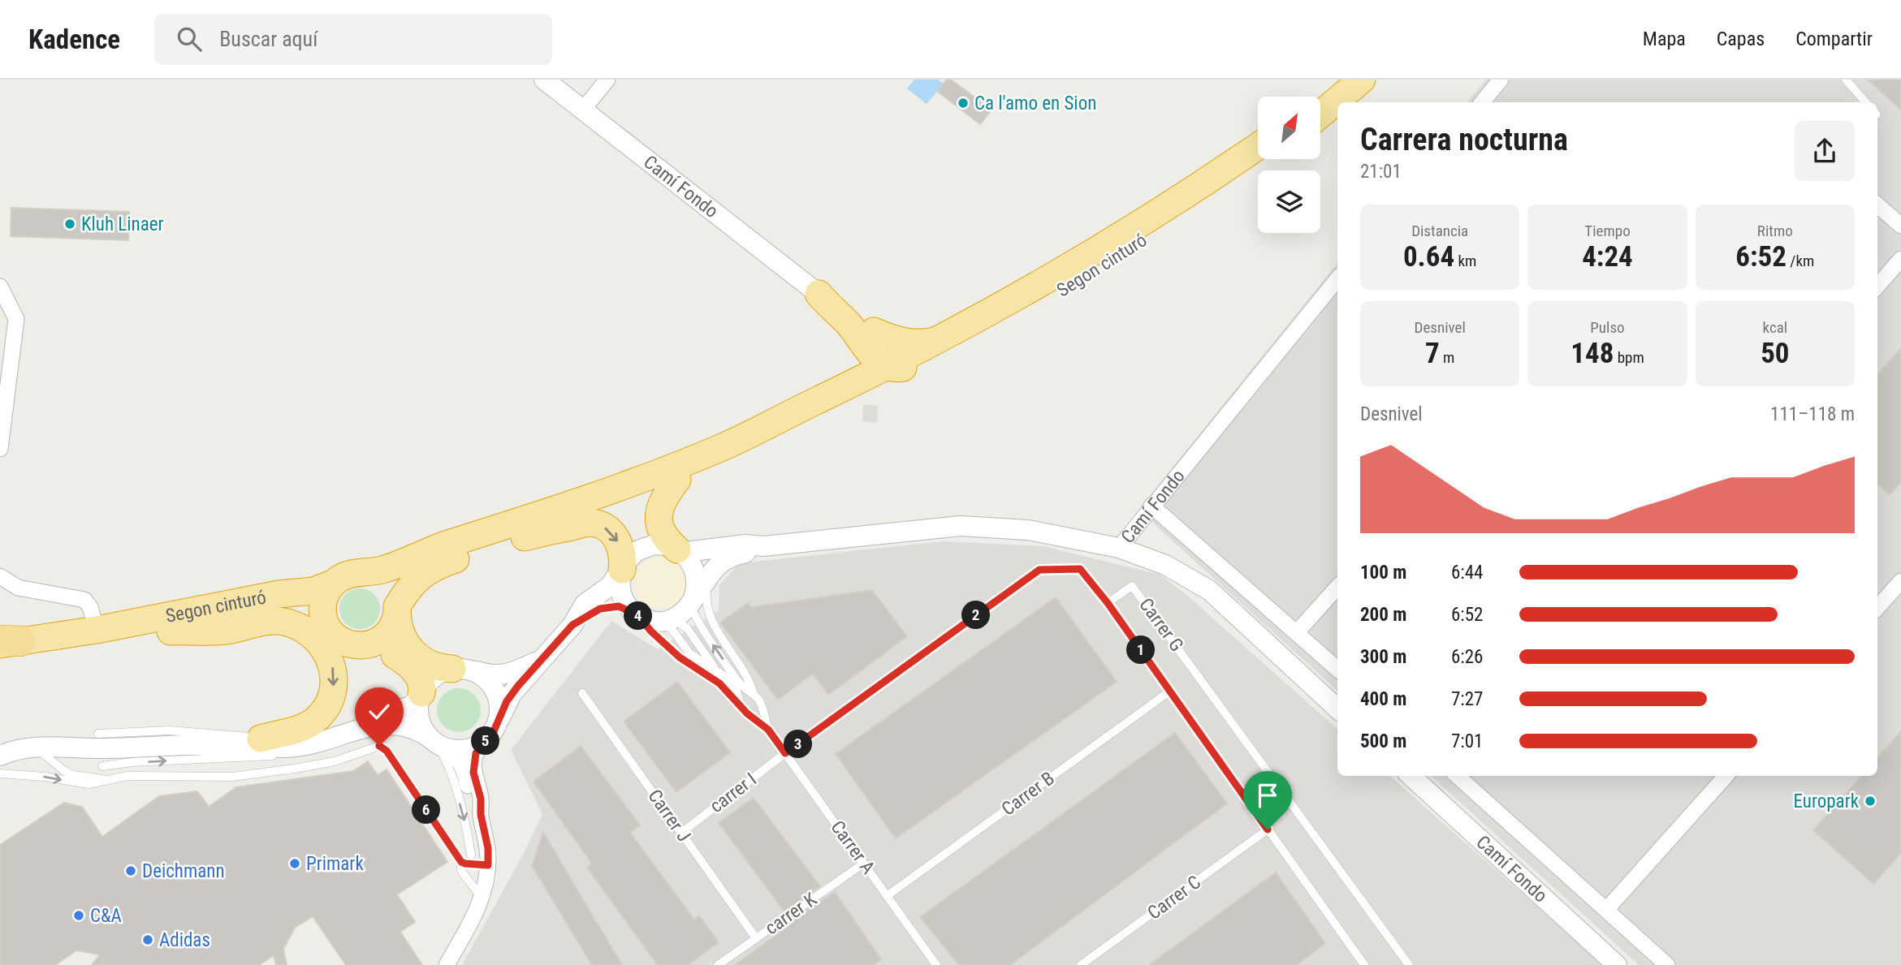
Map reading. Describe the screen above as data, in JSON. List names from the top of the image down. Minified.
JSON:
{"streets":{"highway":["Segon cinturó"],"street":["Camí Fondo"],"lane":["Carrer G","carrer I","Carrer B","Carrer J","Carrer A","Carrer C","carrer K"]},"crossings":[["Carrer G","carrer I"],["Carrer G","Carrer B"],["Carrer G","Carrer C"],["carrer I","Carrer J"],["carrer I","Carrer A"],["Carrer B","Carrer A"],["Carrer J","carrer K"],["Carrer A","carrer K"]],"places":["Ca l'amo en Sion","Kluh Linaer","Europark","Primark","Deichmann","C&A","Adidas"],"north":"top right","page":{"header":"Kadence","search":"Buscar aquí","nav":["Mapa","Capas","Compartir"],"heading":["Carrera nocturna","21:01"],"stats":[["Distancia","0.64 km"],["Tiempo","4:24"],["Ritmo","6:52 /km"],["Desnivel","7 m"],["Pulso","148 bpm"],["kcal","50"]],"chart":["Desnivel","111–118 m"],"list":[{"name":"100 m","note":"6:44"},{"name":"200 m","note":"6:52"},{"name":"300 m","note":"6:26"},{"name":"400 m","note":"7:27"},{"name":"500 m","note":"7:01"}],"pins":["2","4","1","5","3","6"]}}
